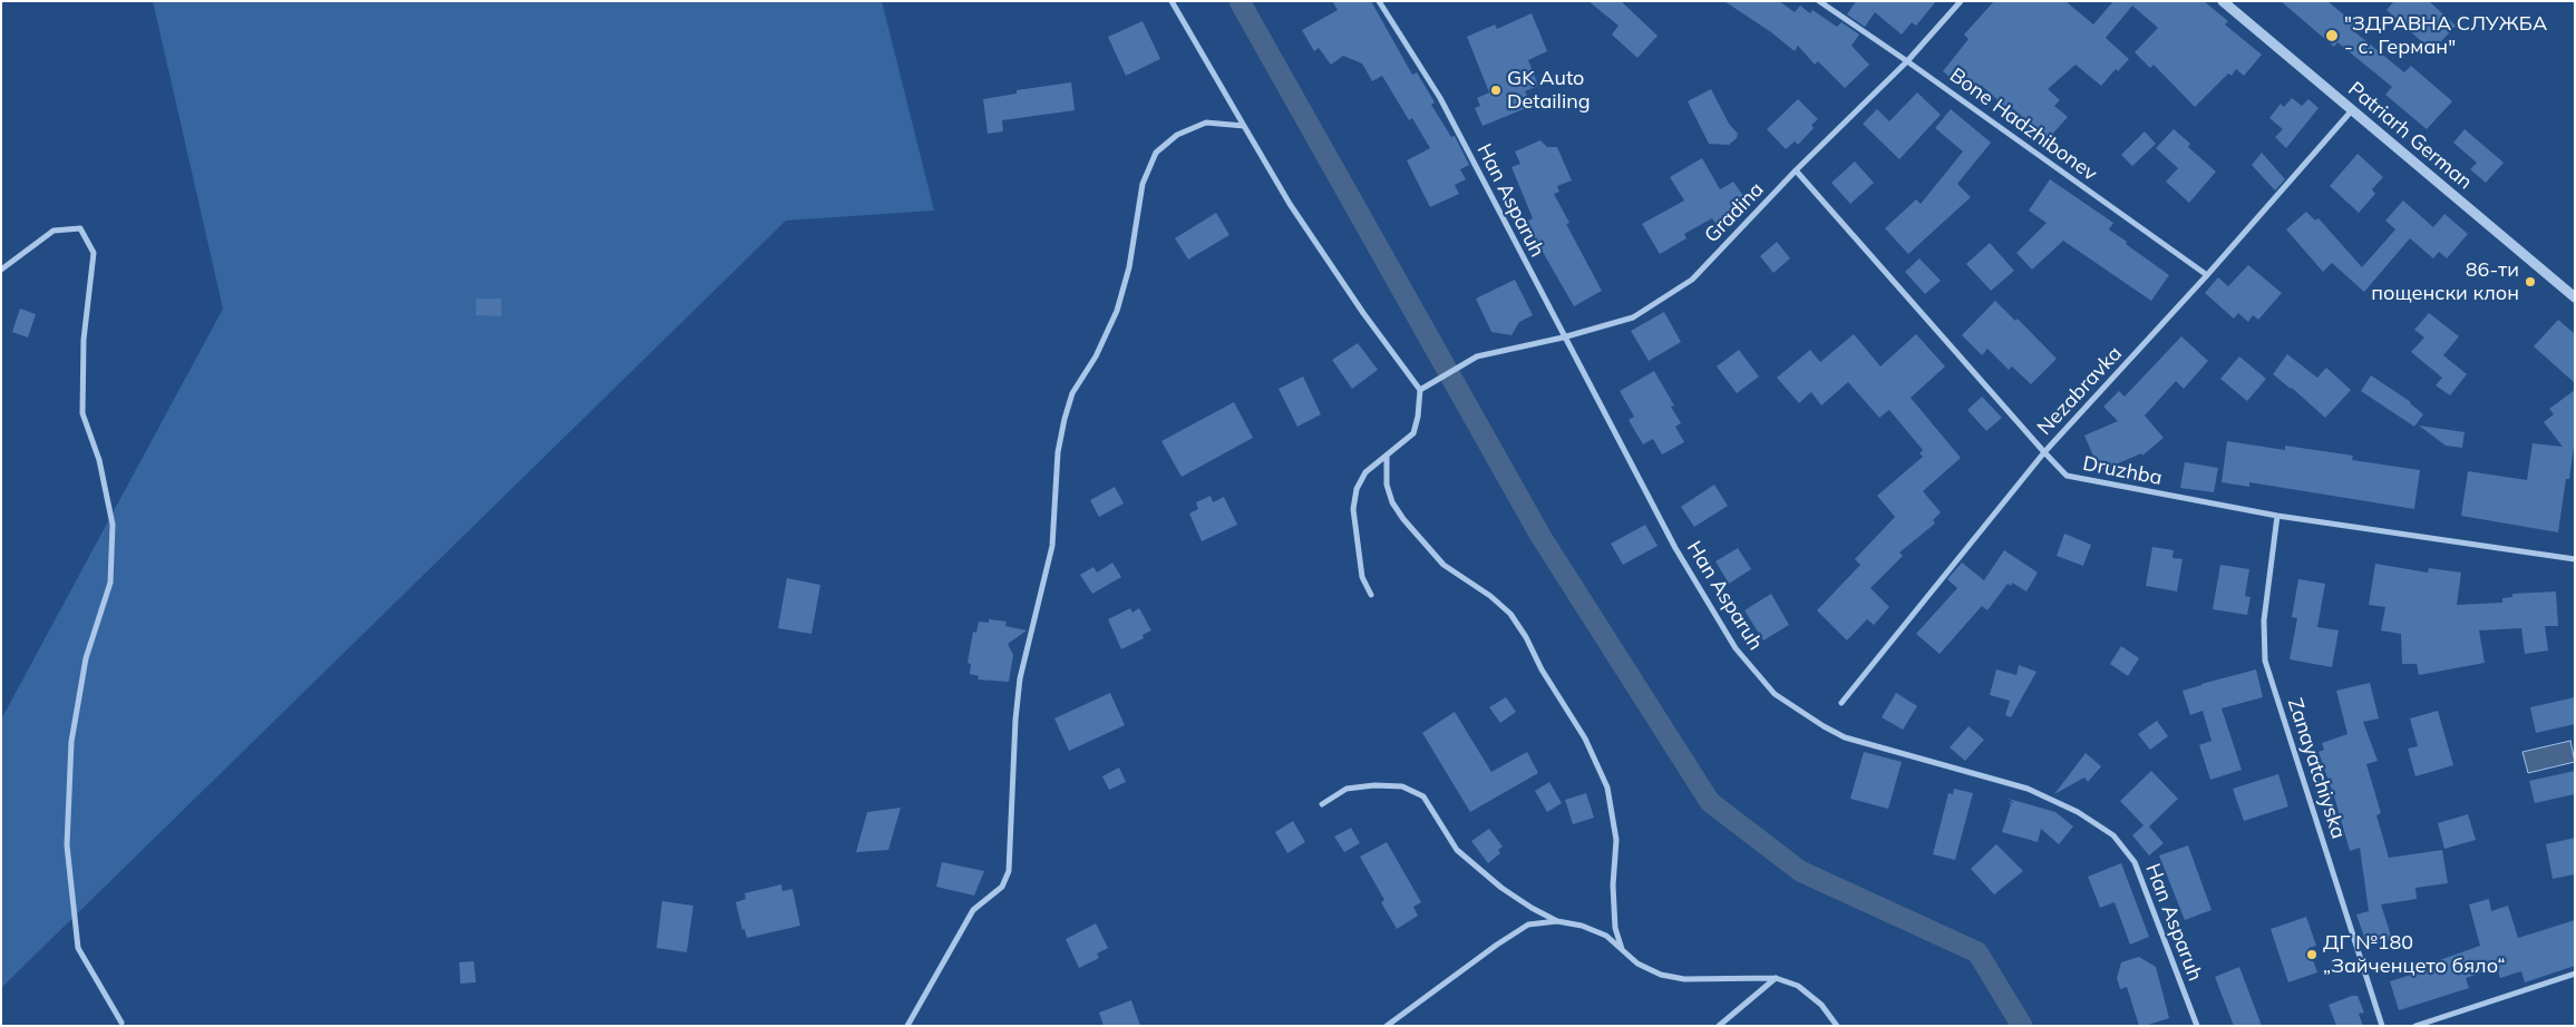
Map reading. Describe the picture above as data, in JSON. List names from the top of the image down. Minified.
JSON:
{"streets":{"street":["Bone Hadzhibonev","Patriarh German","Han Asparuh","Gradina","Nezabravka","Druzhba","Zanayatchiyska"]},"crossings":[["Bone Hadzhibonev","Gradina"],["Bone Hadzhibonev","Nezabravka"],["Patriarh German","Nezabravka"],["Han Asparuh","Gradina"],["Gradina","Druzhba"],["Nezabravka","Druzhba"],["Druzhba","Zanayatchiyska"]],"places":["\"ЗДРАВНА СЛУЖБА - с. Герман\"","GK Auto Detailing","86-ти пощенски клон","ДГ №180 „Зайченцето бяло“"]}
